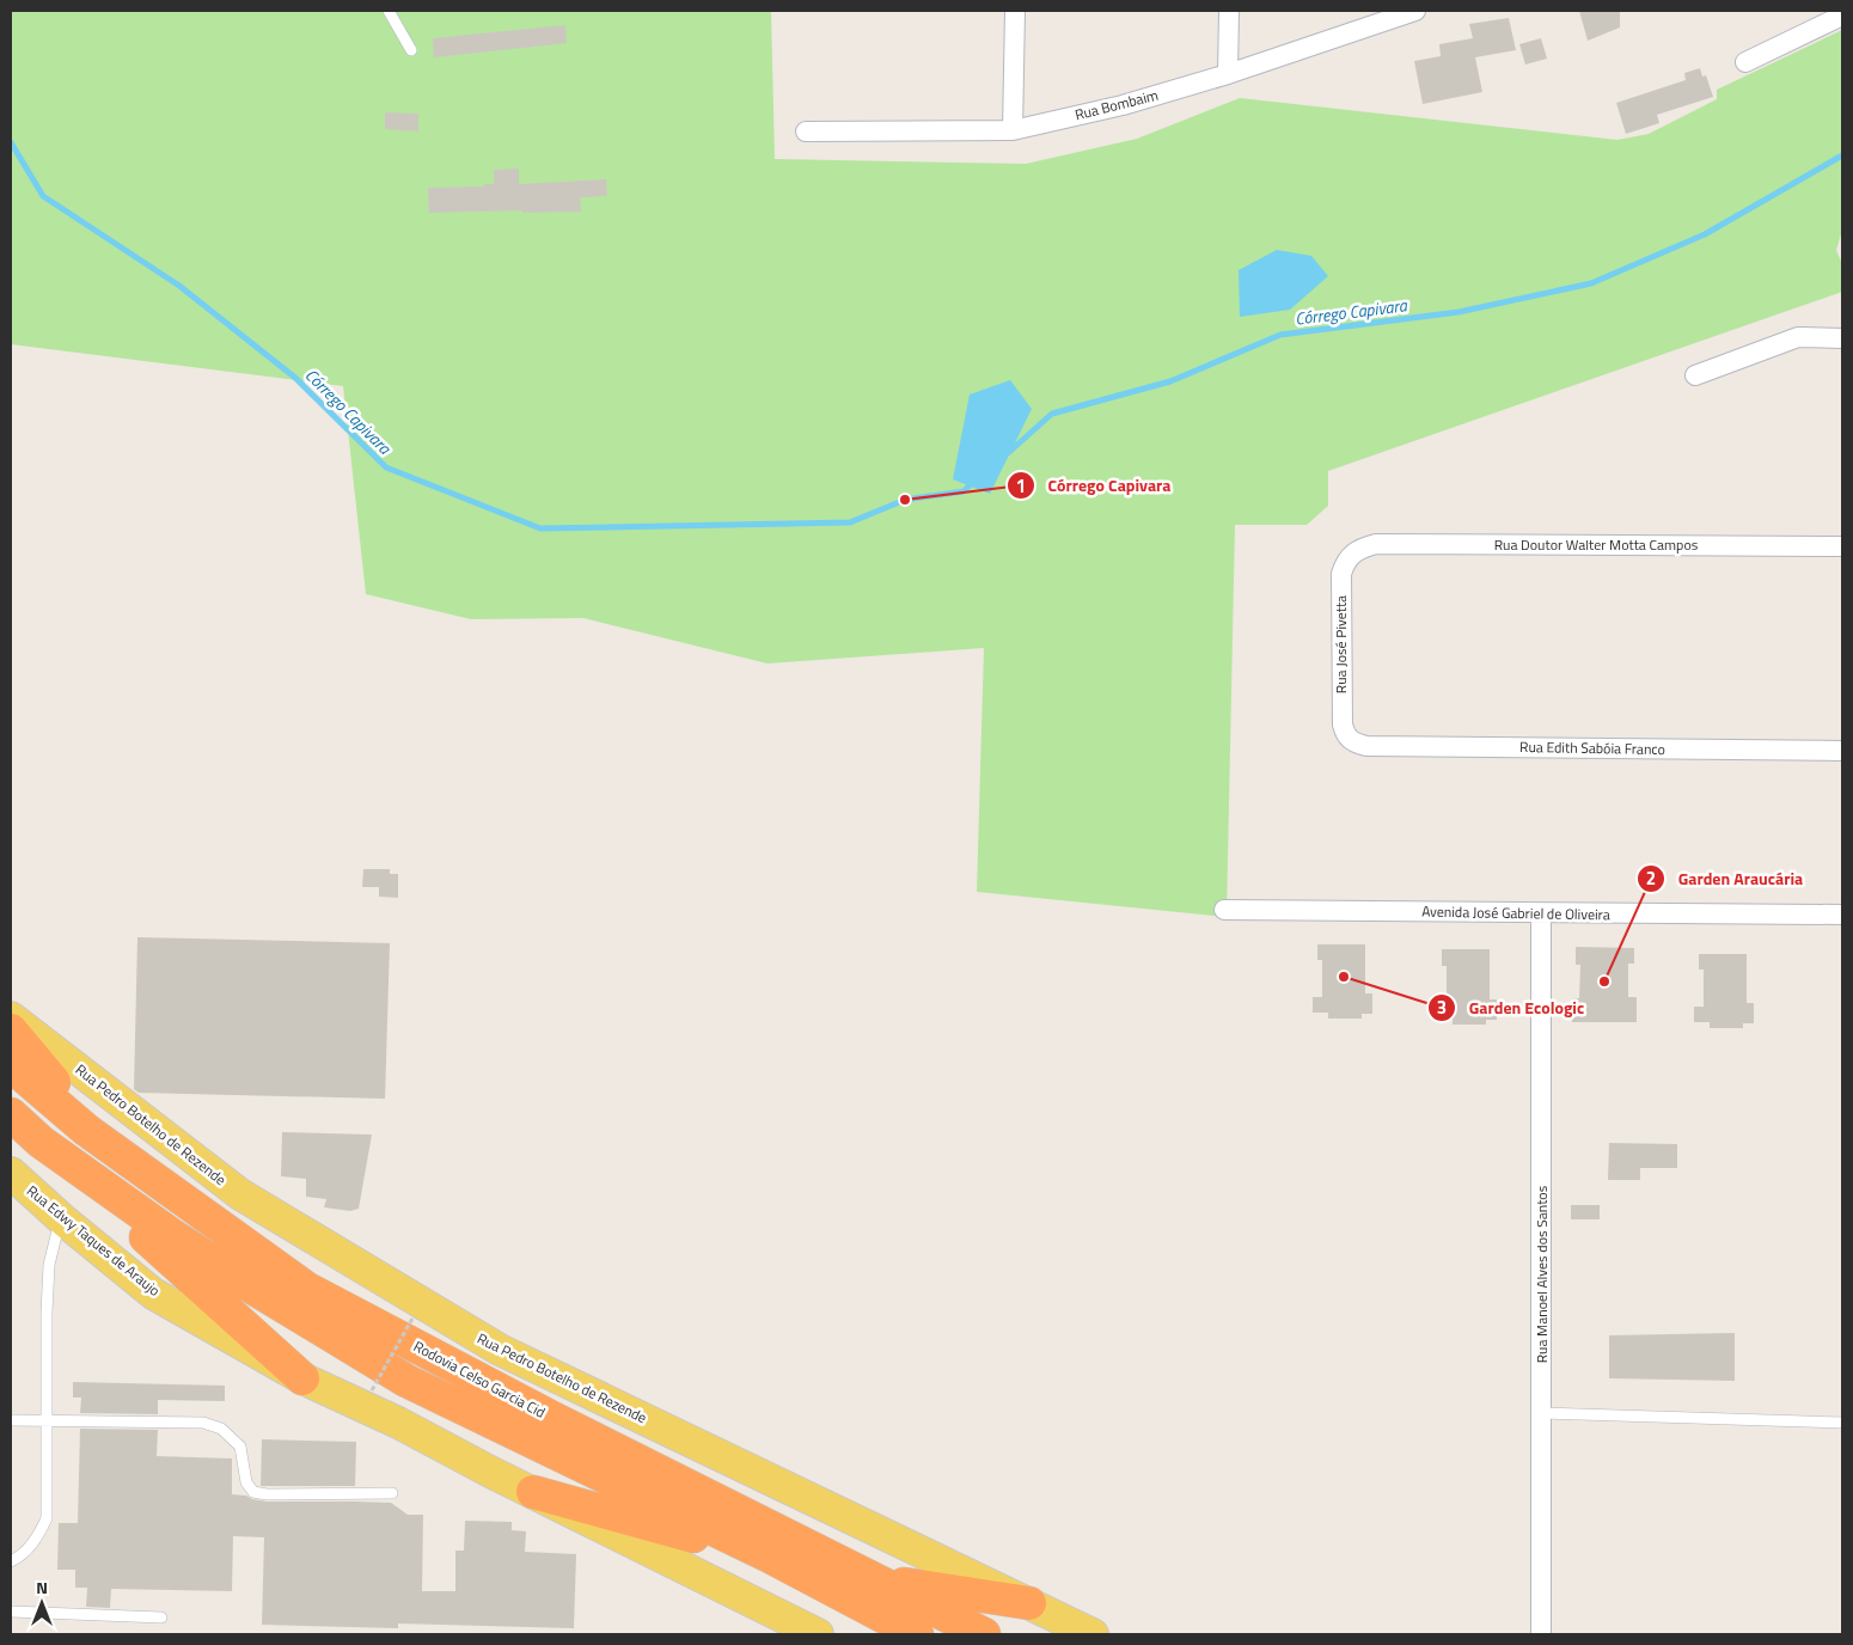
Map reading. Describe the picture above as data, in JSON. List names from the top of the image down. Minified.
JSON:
{"streets":{"highway":["Rodovia Celso Garcia Cid"],"main road":["Rua Pedro Botelho de Rezende","Rua Edwy Taques de Araujo"],"street":["Rua Bombaim","Rua Doutor Walter Motta Campos","Rua José Pivetta","Rua Edith Sabóia Franco","Avenida José Gabriel de Oliveira","Rua Manoel Alves dos Santos"]},"crossings":[["Rua Doutor Walter Motta Campos","Rua José Pivetta"],["Rua José Pivetta","Rua Edith Sabóia Franco"],["Avenida José Gabriel de Oliveira","Rua Manoel Alves dos Santos"]],"water":["Córrego Capivara"],"places":["Córrego Capivara","Garden Ecologic","Garden Araucária"],"north":"top"}
